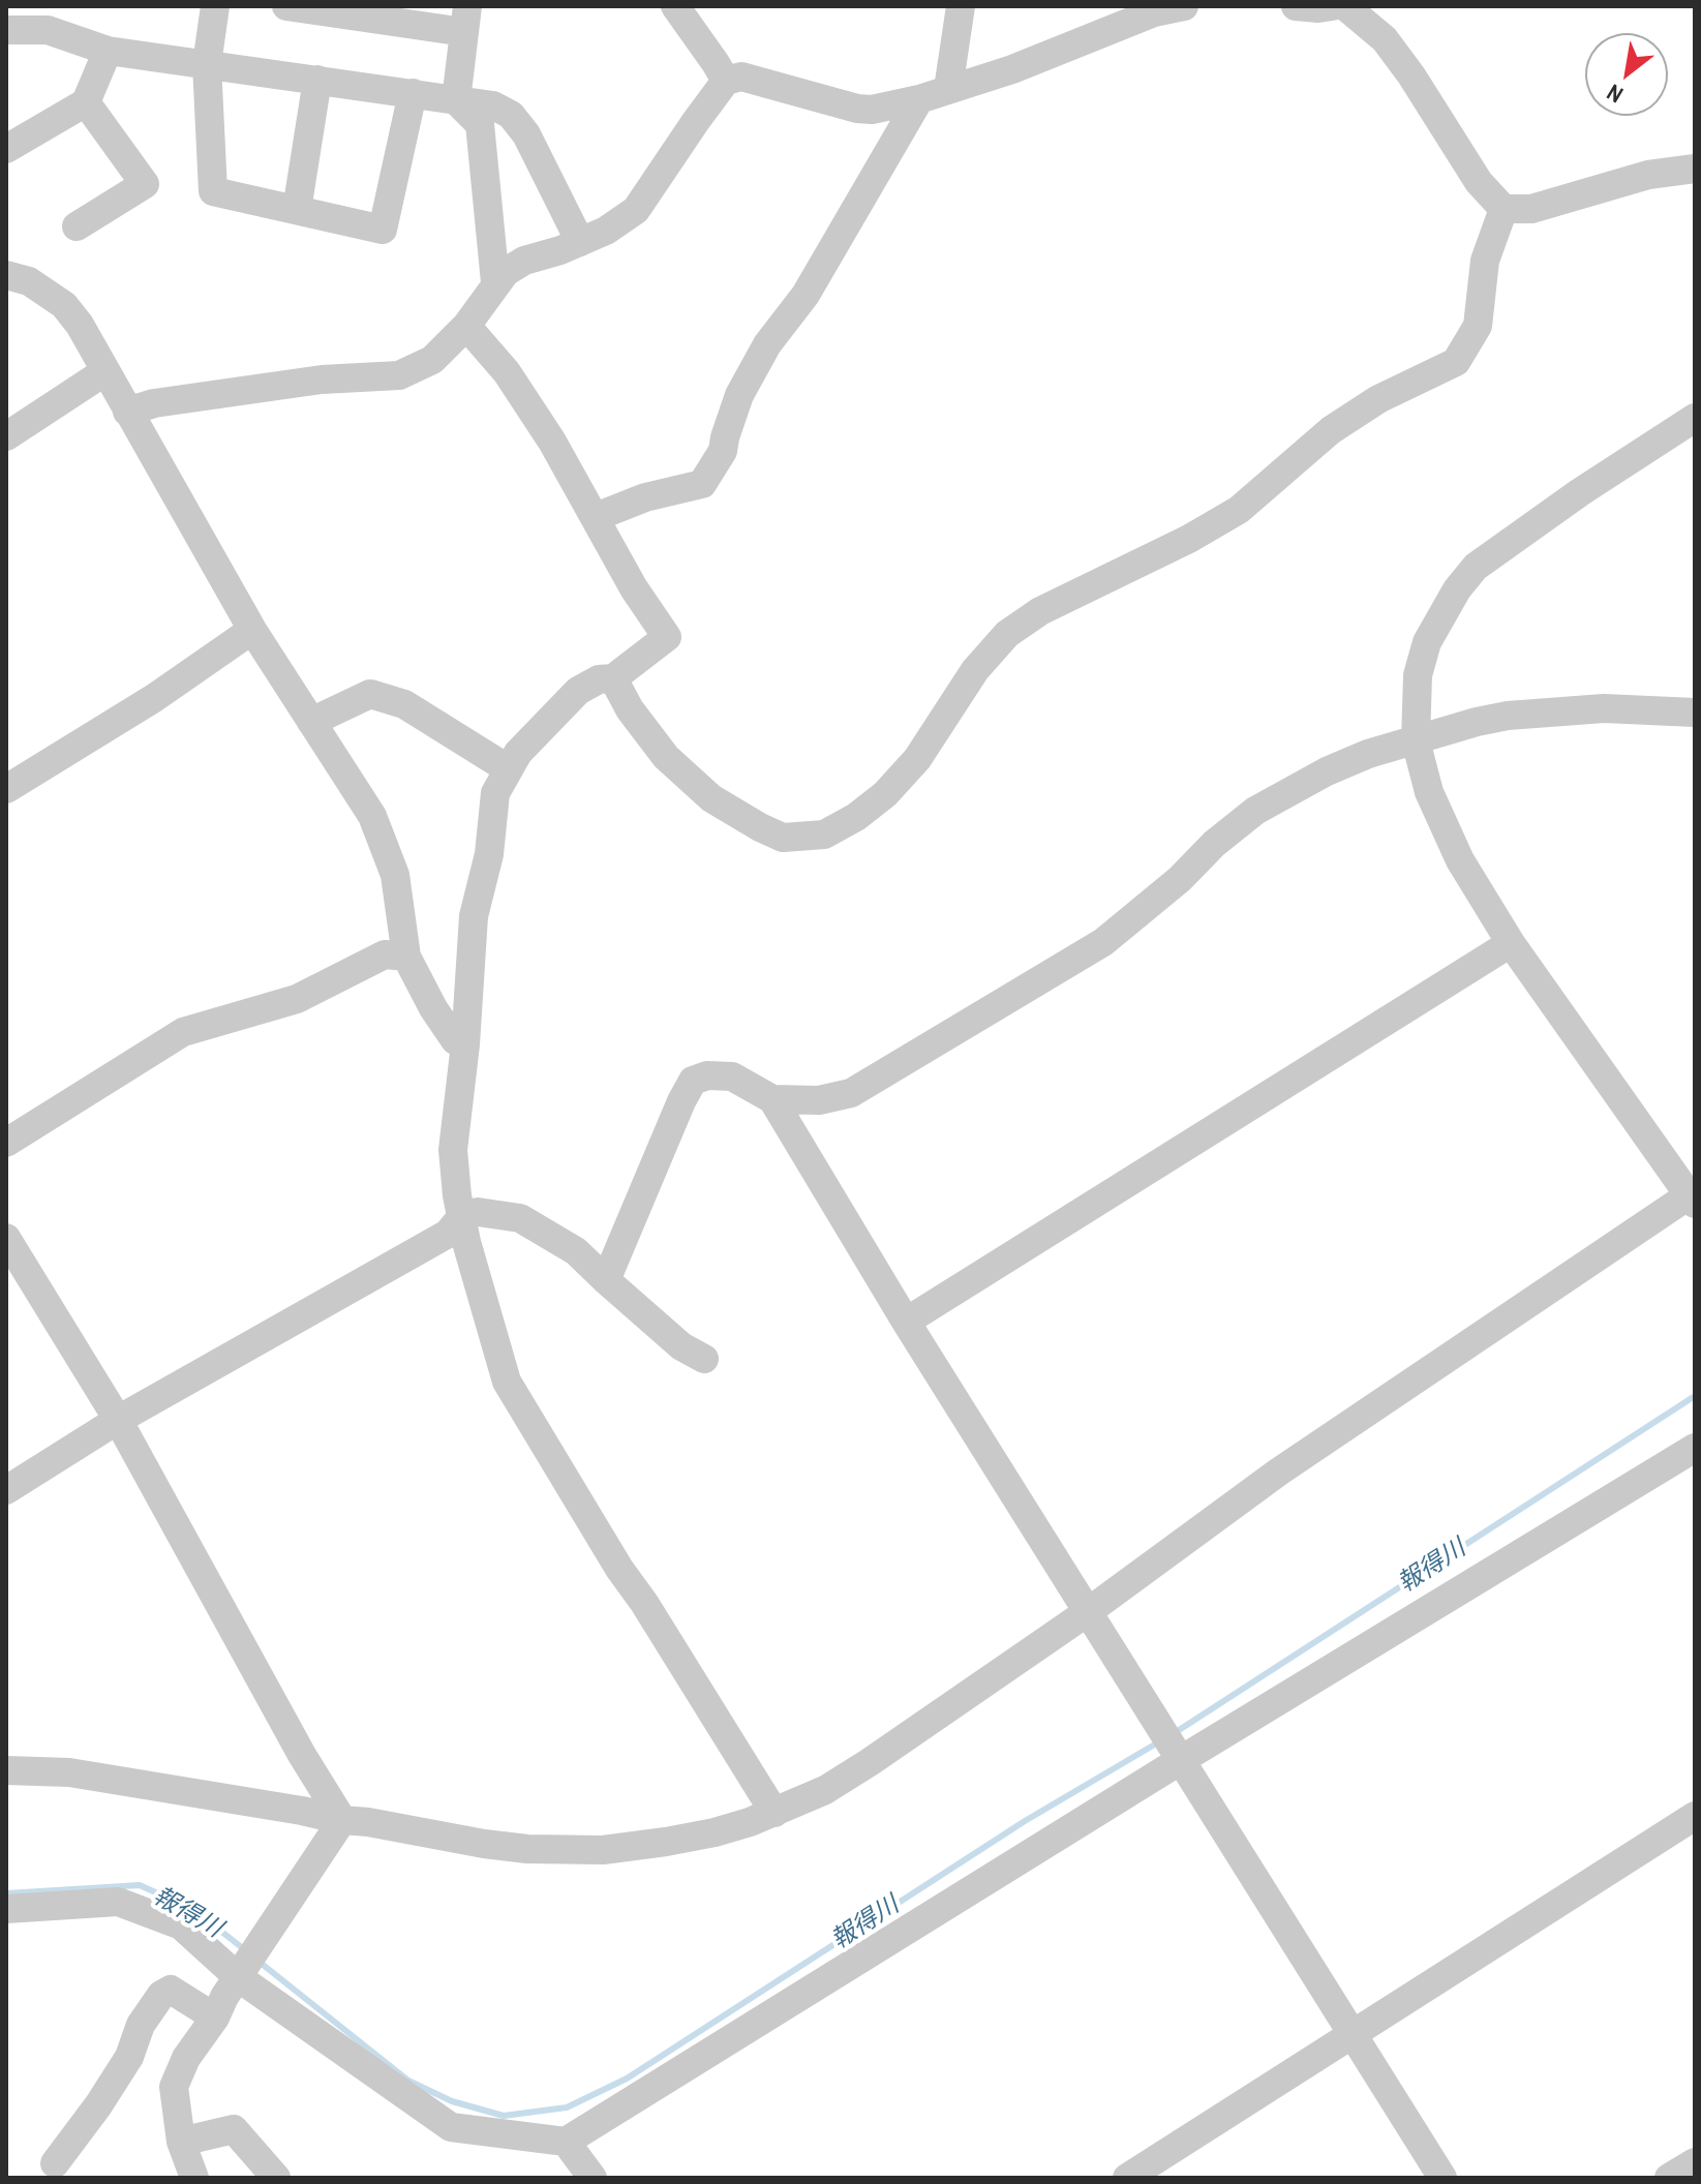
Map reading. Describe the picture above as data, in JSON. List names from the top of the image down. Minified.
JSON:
{"water":["報得川"],"north":"bottom left"}
